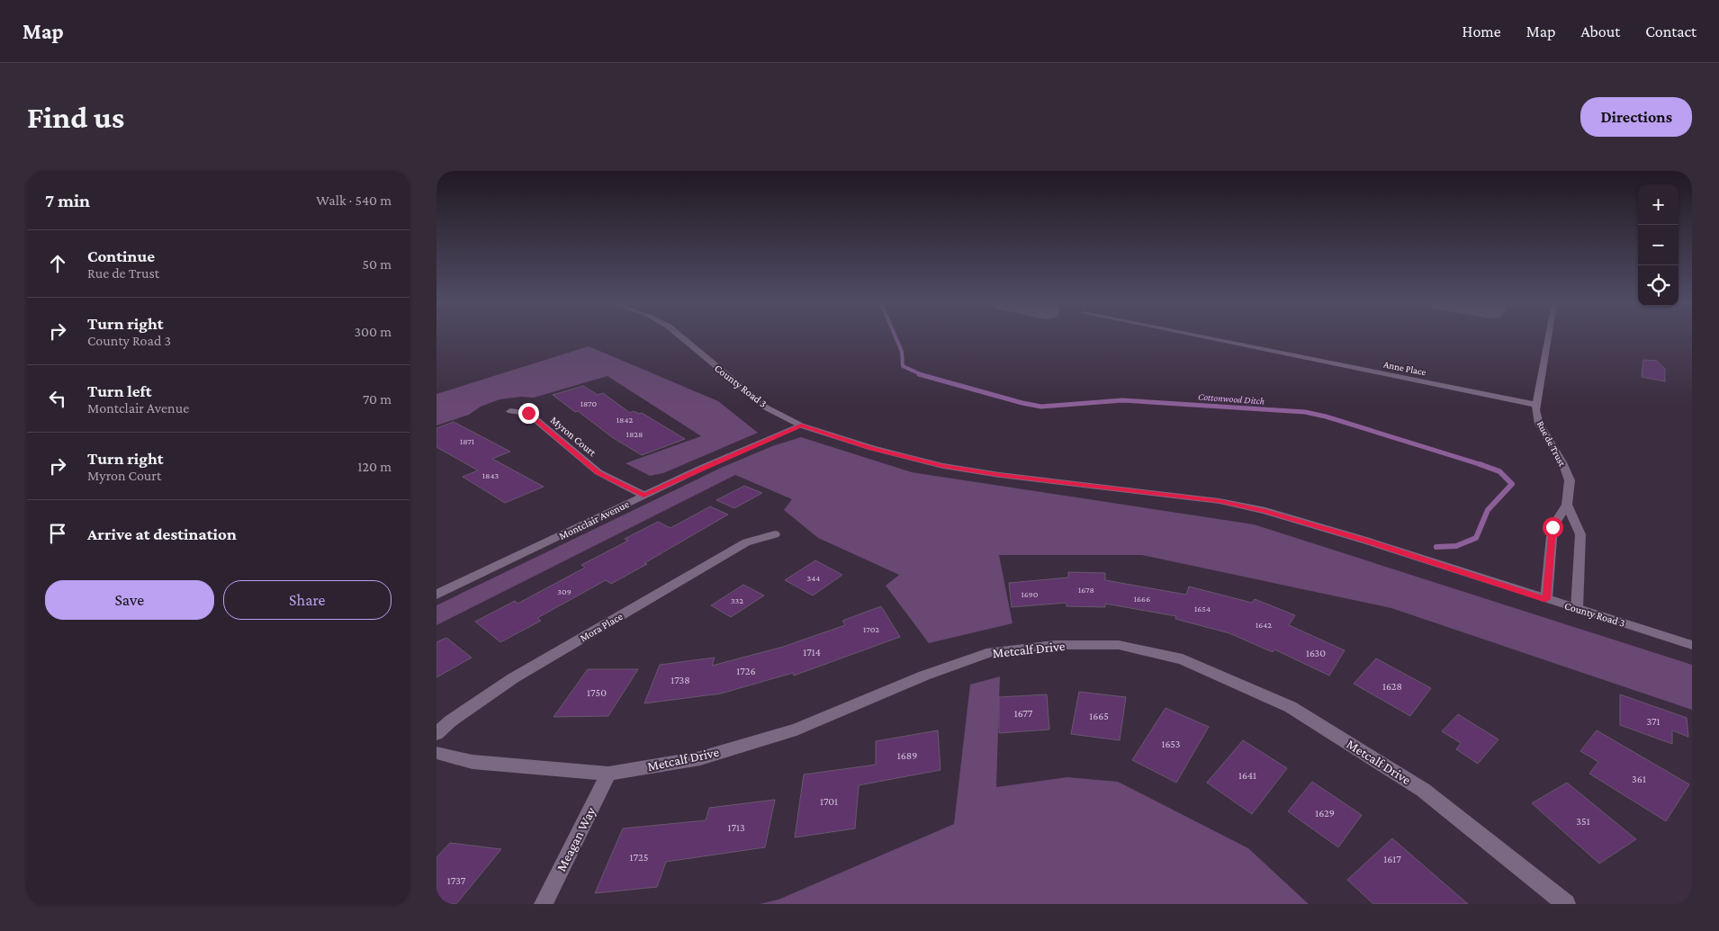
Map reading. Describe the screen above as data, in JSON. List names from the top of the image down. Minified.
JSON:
{"streets":{"street":["Anne Place","County Road 3","Myron Court","Rue de Trust","Montclair Avenue","Mora Place","Metcalf Drive","Meagan Way"]},"crossings":[["Anne Place","Rue de Trust"],["County Road 3","Rue de Trust"],["County Road 3","Montclair Avenue"],["Myron Court","Montclair Avenue"],["Metcalf Drive","Meagan Way"]],"water":["Cottonwood Ditch"],"house_numbers":["1870","1842","1828","1871","1843","344","1678","309","1690","1666","332","1654","1642","1702","1714","1630","1726","1738","1628","1750","1677","1665","371","1653","1689","1641","361","1701","1629","351","1713","1725","1617","1737"],"page":{"header":"Map","nav":["Home","Map","About","Contact"],"buttons":["Directions",["Save","Share"]],"title":"Find us","heading":["7 min","Walk · 540 m"],"map_buttons":["+","−"],"list":[["Continue","Rue de Trust","50 m"],["Turn right","County Road 3","300 m"],["Turn left","Montclair Avenue","70 m"],["Turn right","Myron Court","120 m"],"Arrive at destination"]}}
